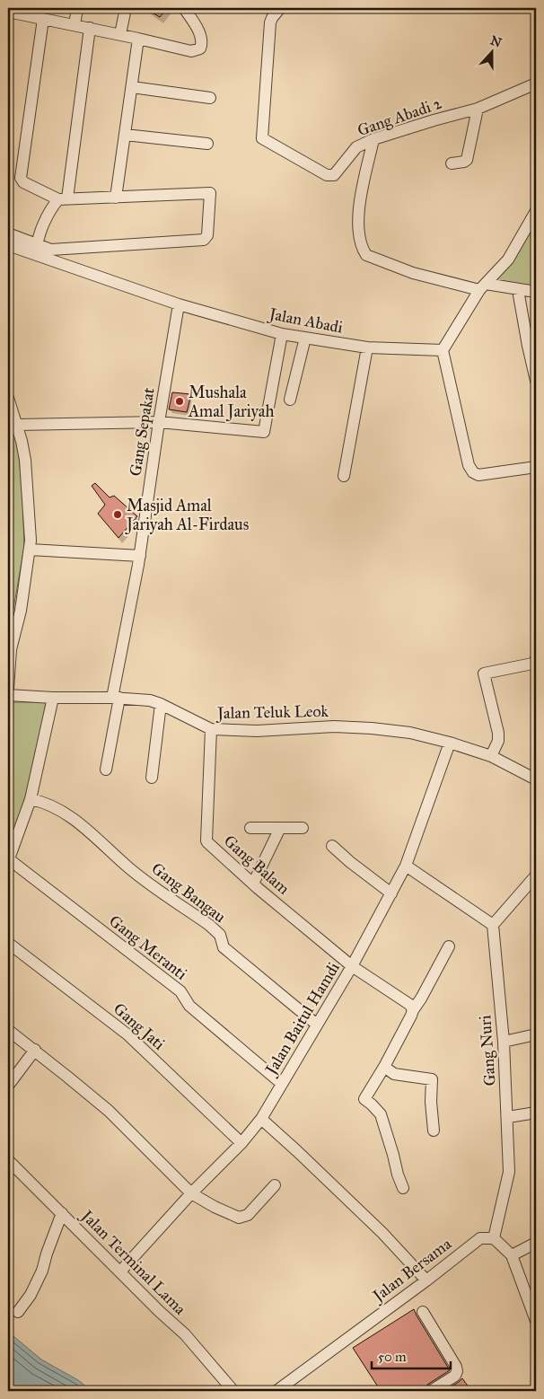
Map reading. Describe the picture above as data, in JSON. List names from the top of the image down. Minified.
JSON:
{"streets":{"street":["Gang Abadi 2","Jalan Abadi","Gang Sepakat","Jalan Teluk Leok","Gang Balam","Gang Bangau","Gang Meranti","Jalan Baitul Hamdi","Gang Jati","Gang Nuri","Jalan Terminal Lama","Jalan Bersama"]},"crossings":[["Jalan Abadi","Gang Sepakat"],["Gang Sepakat","Jalan Teluk Leok"],["Jalan Teluk Leok","Gang Balam"],["Jalan Teluk Leok","Jalan Baitul Hamdi"],["Gang Balam","Jalan Baitul Hamdi"],["Gang Bangau","Jalan Baitul Hamdi"],["Gang Meranti","Jalan Baitul Hamdi"],["Jalan Baitul Hamdi","Gang Jati"],["Jalan Baitul Hamdi","Jalan Terminal Lama"],["Gang Nuri","Jalan Bersama"]],"places":["Mushala Amal Jariyah","Masjid Amal Jariyah Al-Firdaus"],"scale_bar":"50 m","north":"top"}
